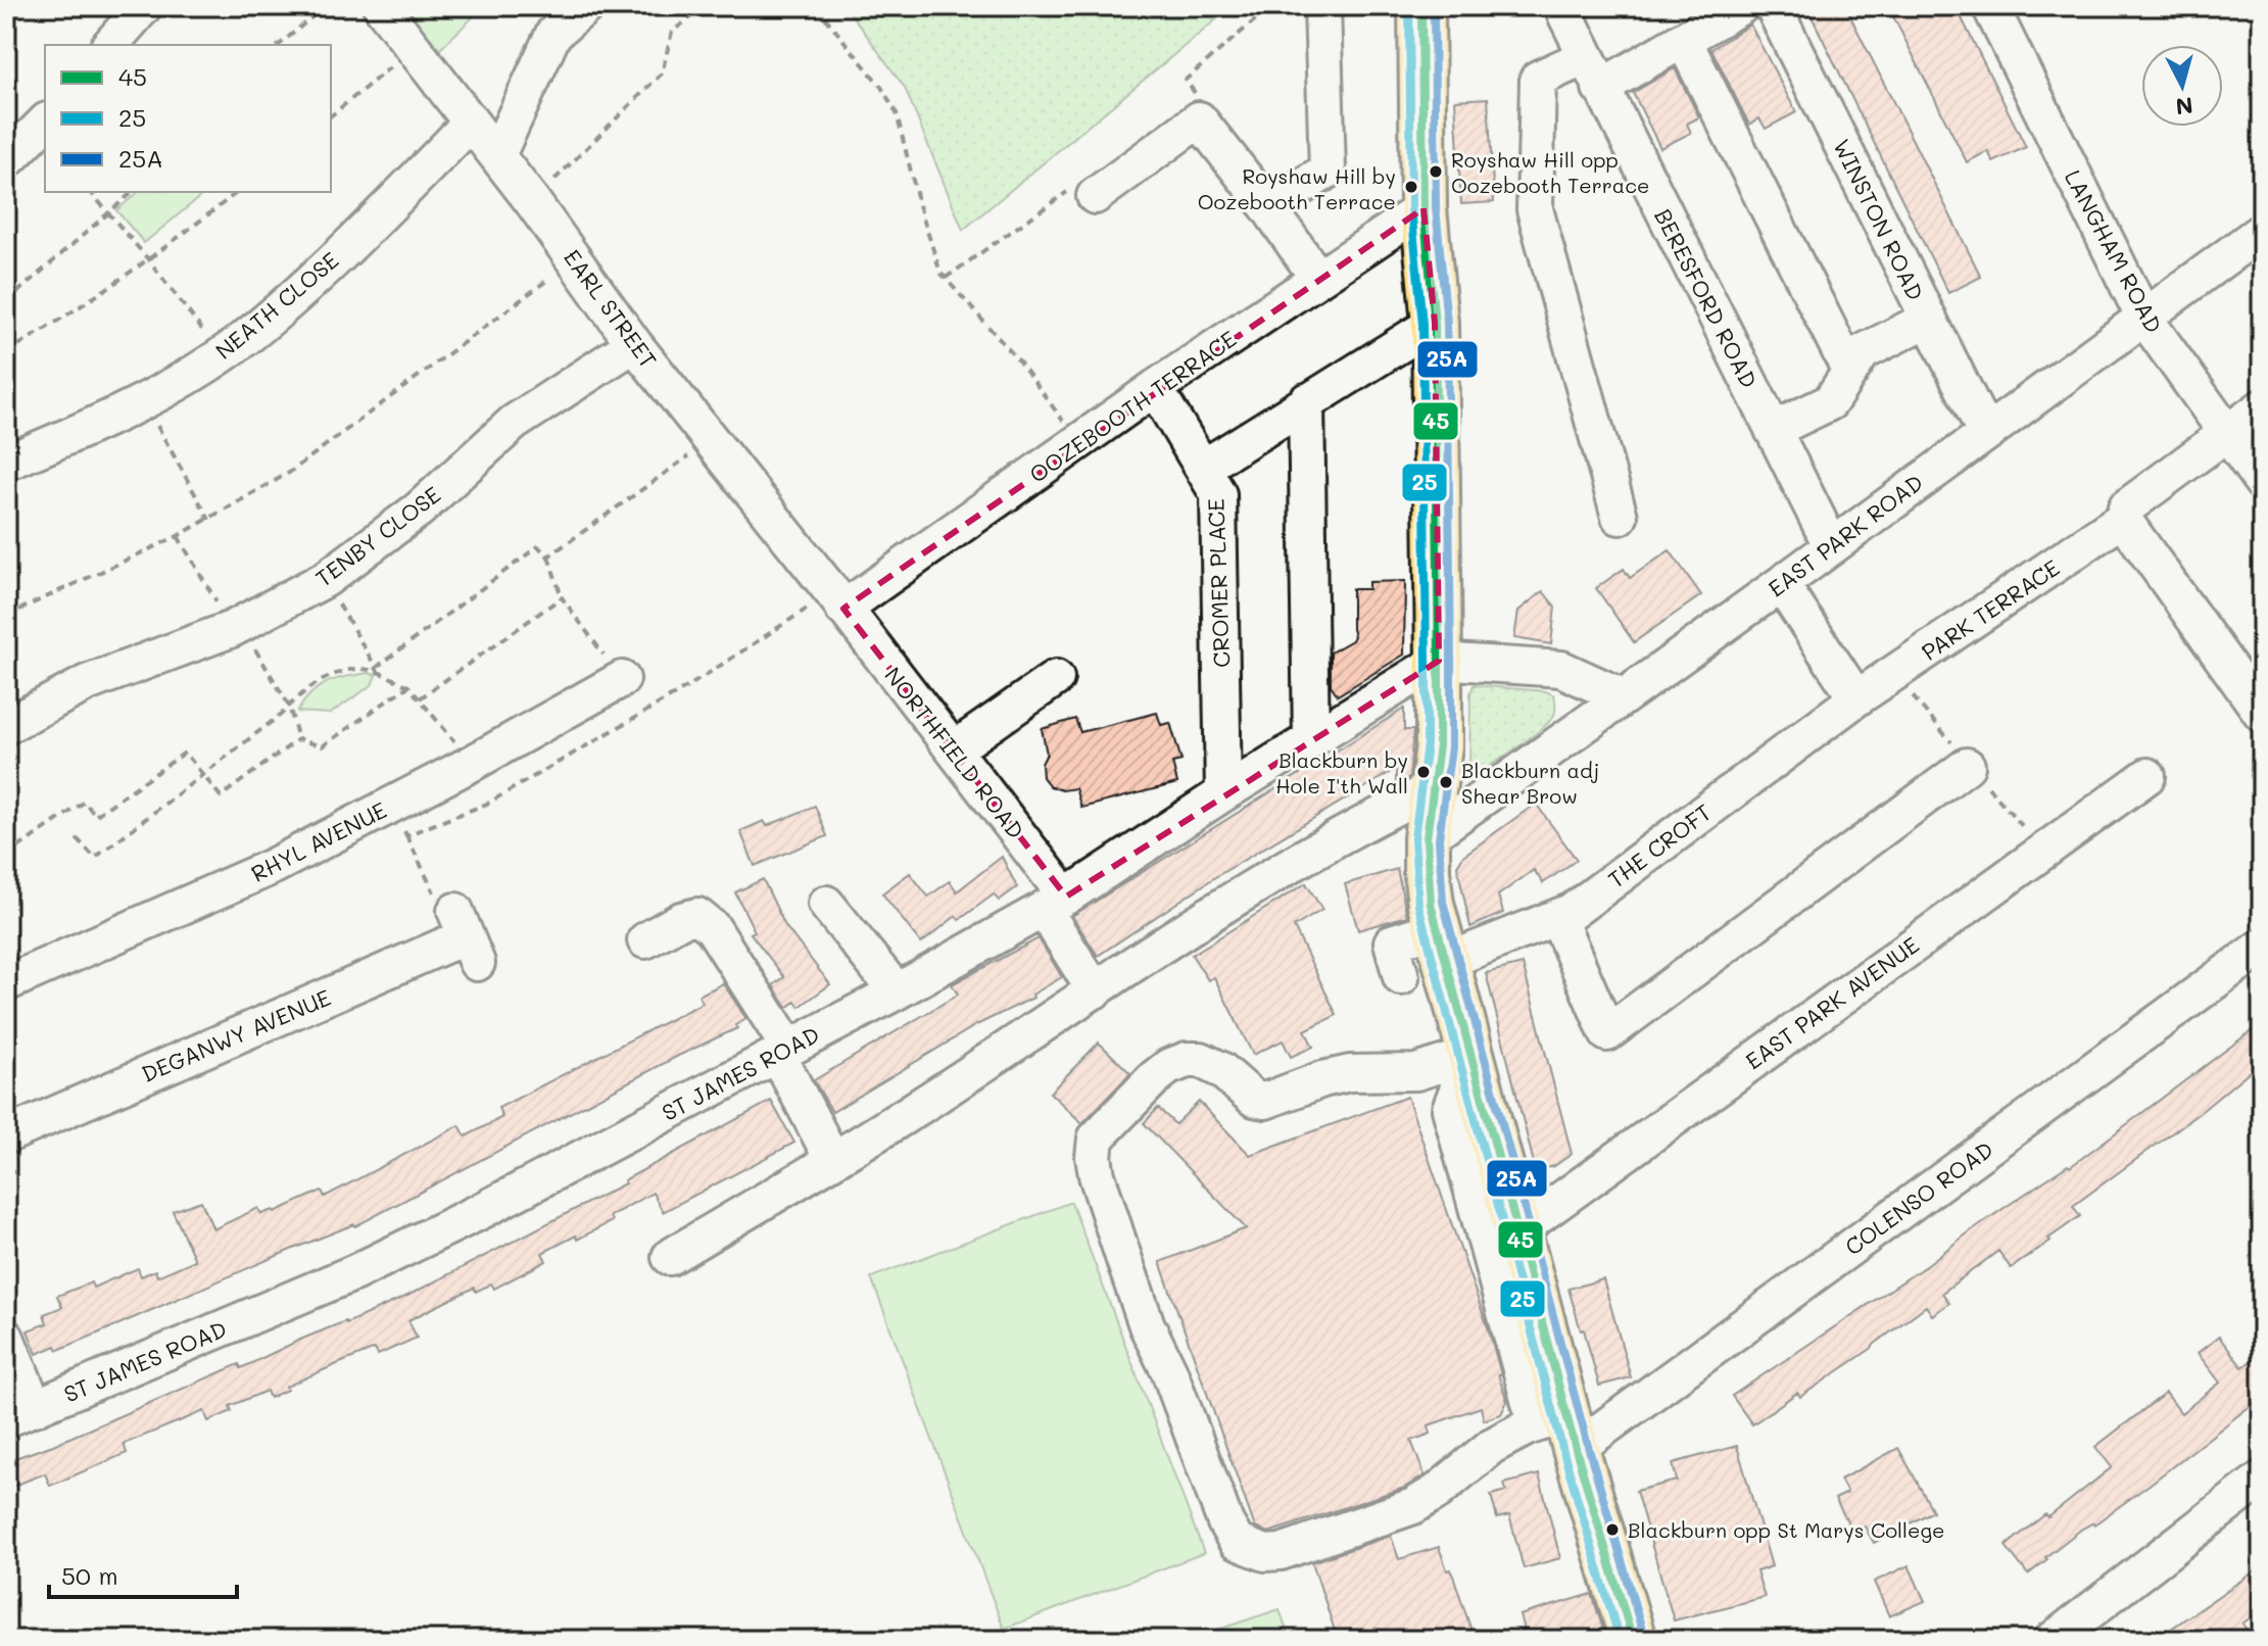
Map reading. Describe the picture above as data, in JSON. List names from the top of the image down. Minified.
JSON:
{"streets":{"street":["WINSTON ROAD","LANGHAM ROAD","BERESFORD ROAD","NEATH CLOSE","EARL STREET","OOZEBOOTH TERRACE","EAST PARK ROAD","TENBY CLOSE","CROMER PLACE","PARK TERRACE","NORTHFIELD ROAD","RHYL AVENUE","THE CROFT","EAST PARK AVENUE","DEGANWY AVENUE","ST JAMES ROAD","COLENSO ROAD"]},"crossings":[["WINSTON ROAD","EAST PARK ROAD"],["LANGHAM ROAD","EAST PARK ROAD"],["LANGHAM ROAD","PARK TERRACE"],["BERESFORD ROAD","EAST PARK ROAD"],["NEATH CLOSE","EARL STREET"],["EARL STREET","OOZEBOOTH TERRACE"],["EARL STREET","TENBY CLOSE"],["EARL STREET","NORTHFIELD ROAD"],["OOZEBOOTH TERRACE","CROMER PLACE"],["OOZEBOOTH TERRACE","NORTHFIELD ROAD"],["CROMER PLACE","ST JAMES ROAD"],["PARK TERRACE","THE CROFT"],["NORTHFIELD ROAD","ST JAMES ROAD"]],"places":["Royshaw Hill opp Oozebooth Terrace","Royshaw Hill by Oozebooth Terrace","Blackburn by Hole I'th Wall","Blackburn adj Shear Brow","Blackburn opp St Marys College"],"lines":["transit line 45","transit line 25","transit line 25A"],"legend":["45","25","25A"],"scale_bar":"50 m","north":"bottom"}
